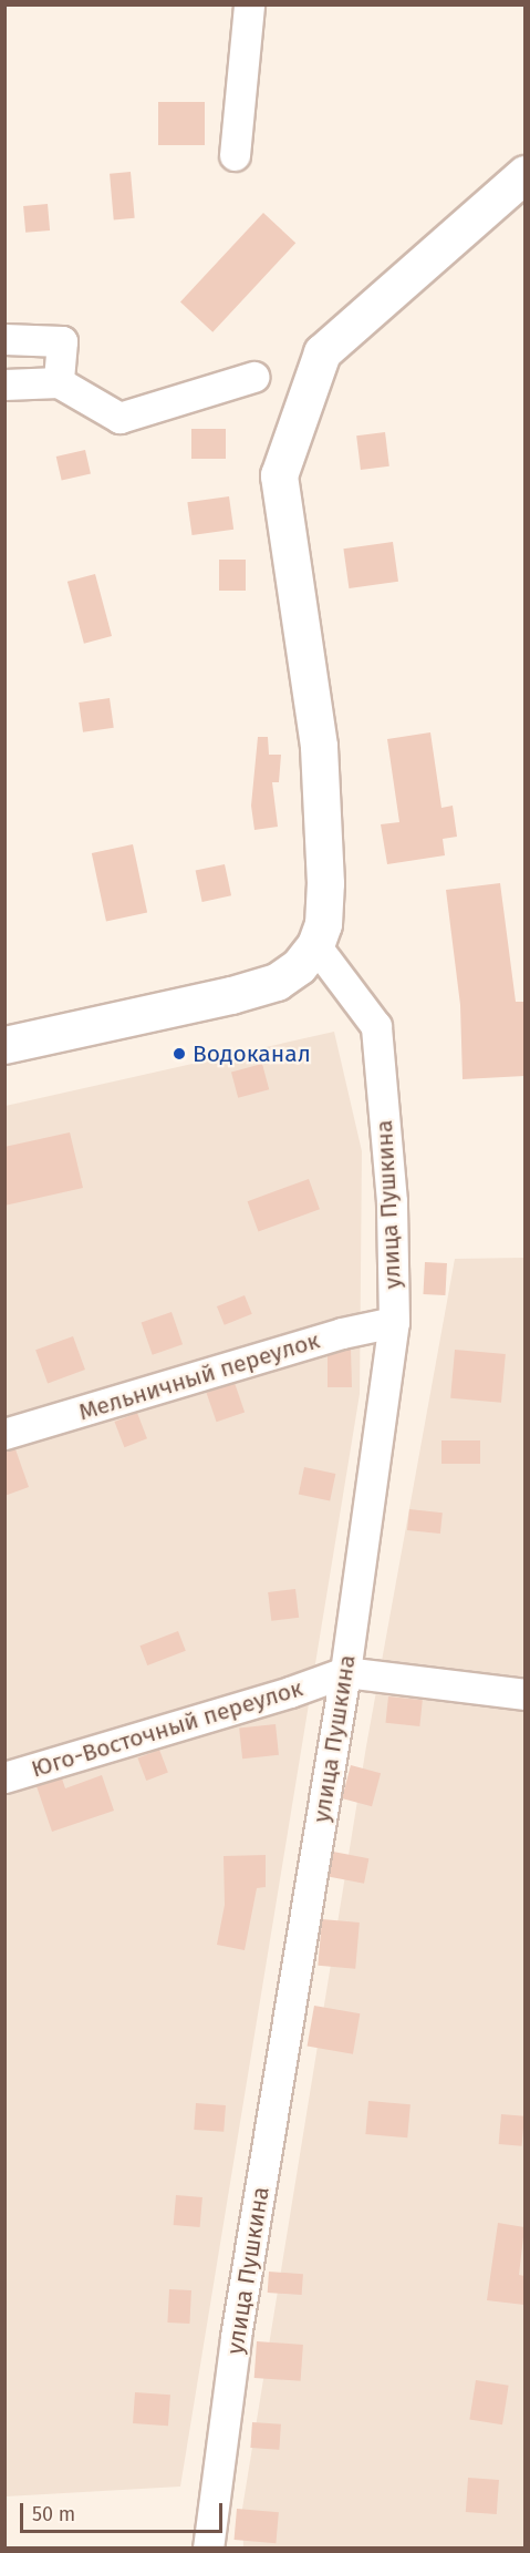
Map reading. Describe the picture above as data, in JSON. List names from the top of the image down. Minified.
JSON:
{"streets":{"street":["улица Пушкина","Мельничный переулок","Юго-Восточный переулок"]},"crossings":[["улица Пушкина","Мельничный переулок"],["улица Пушкина","Юго-Восточный переулок"]],"places":["Водоканал"],"scale_bar":"50 m"}
